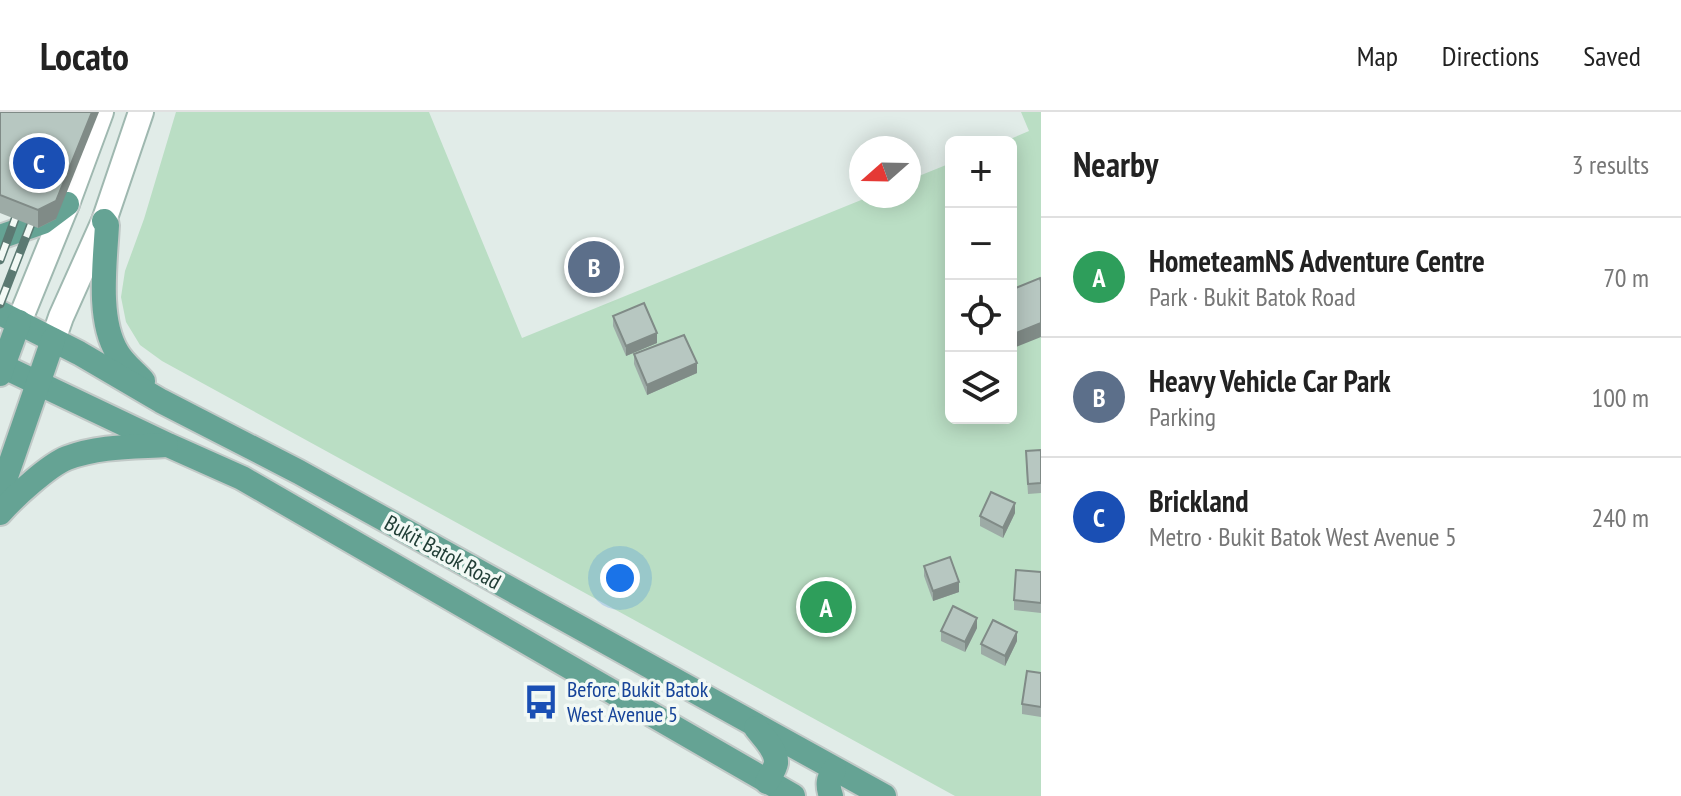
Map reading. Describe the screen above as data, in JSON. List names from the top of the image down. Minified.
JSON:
{"streets":{"main road":["Bukit Batok Road"]},"places":{"bus stop":["Before Bukit Batok West Avenue 5"]},"north":"left","page":{"header":"Locato","nav":["Map","Directions","Saved"],"heading":["Nearby","3 results"],"pins":["C","B","A"],"map_buttons":["+","−"],"list":[{"mark":"A","name":"HometeamNS Adventure Centre","note":"Park · Bukit Batok Road","value":"70 m"},{"mark":"B","name":"Heavy Vehicle Car Park","note":"Parking","value":"100 m"},{"mark":"C","name":"Brickland","note":"Metro · Bukit Batok West Avenue 5","value":"240 m"}]}}
